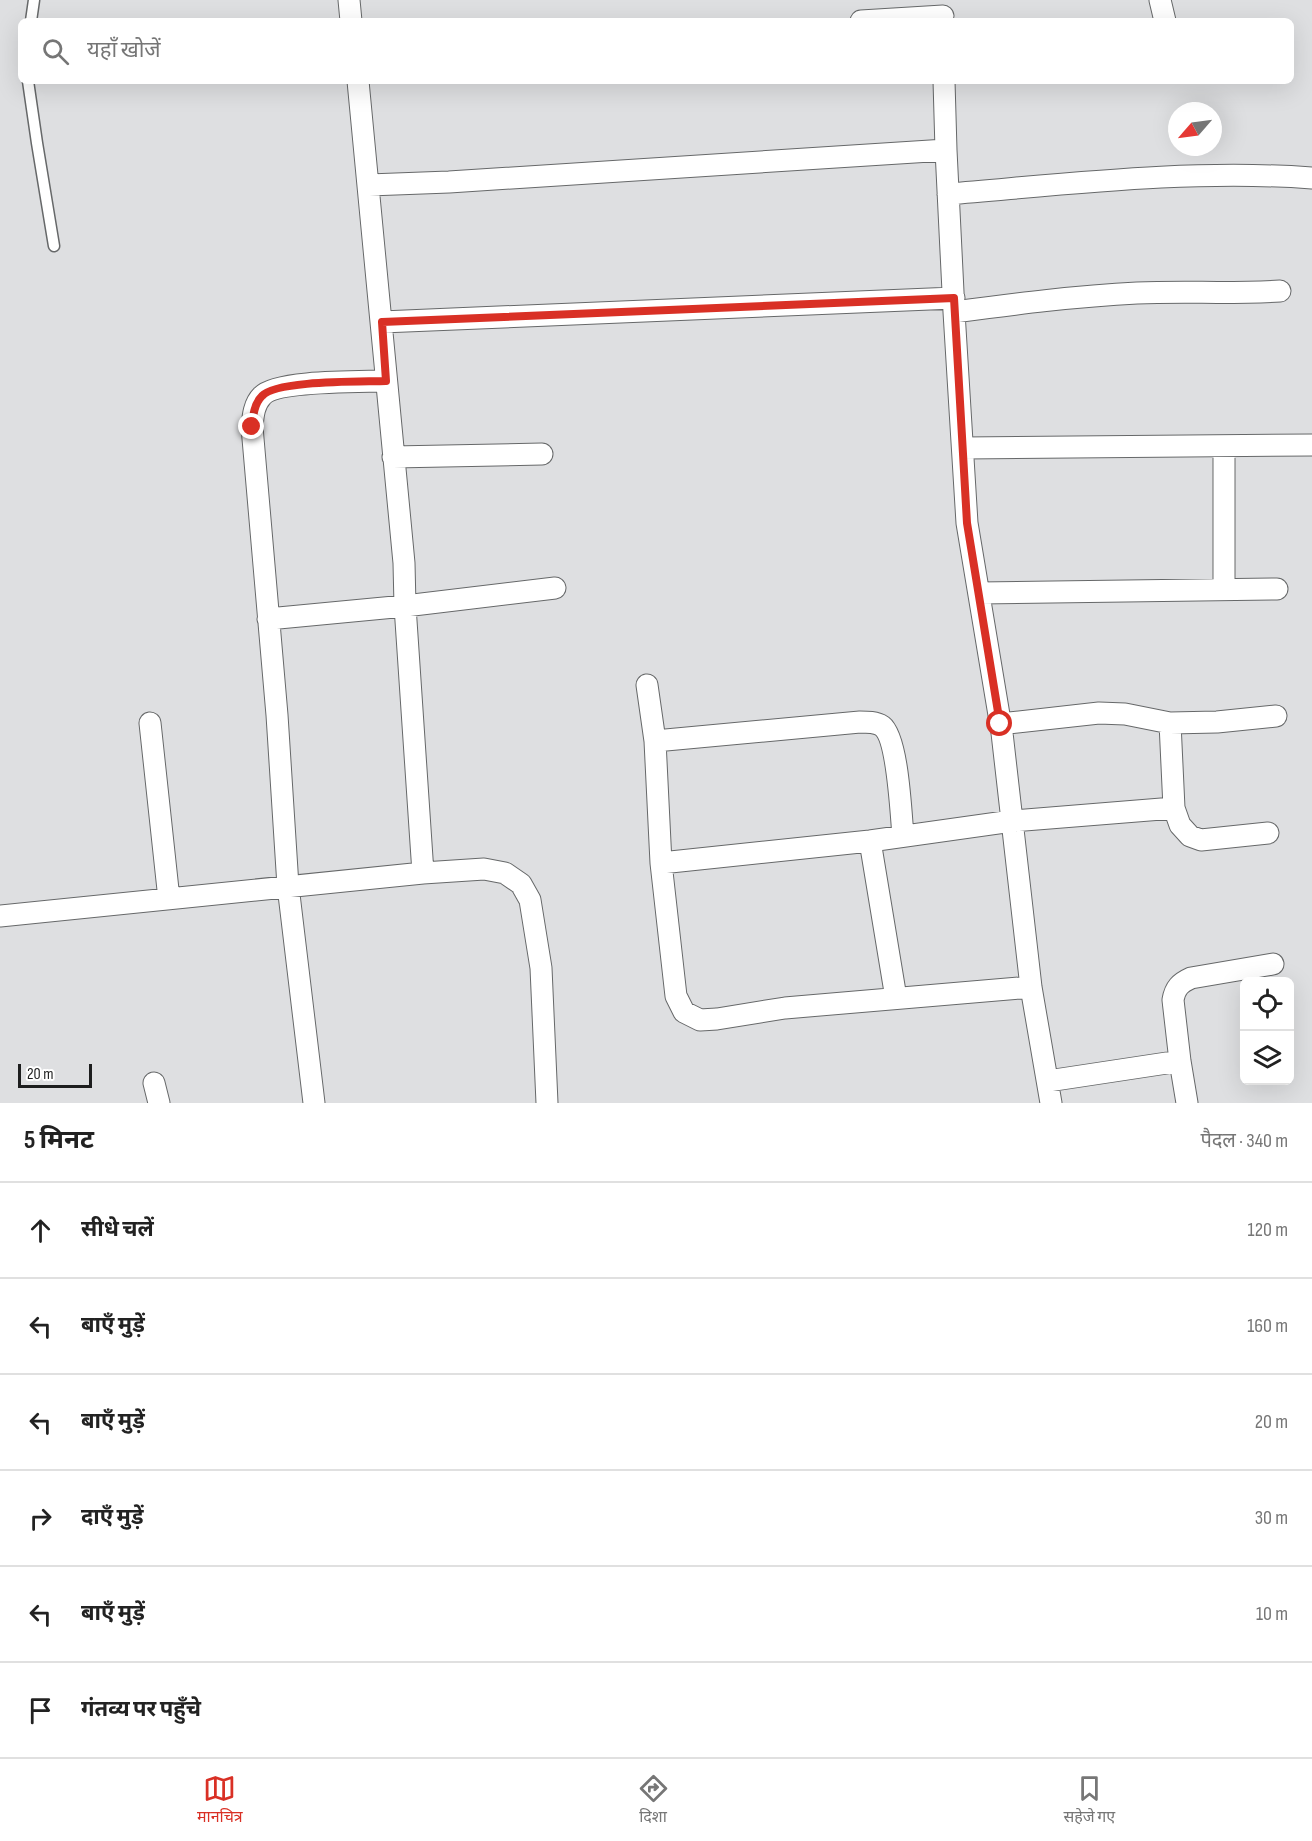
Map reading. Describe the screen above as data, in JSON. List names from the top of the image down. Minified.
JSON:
{"scale_bar":"20 m","north":"bottom left","page":{"search":"यहाँ खोजें","scale":"20 m","heading":["5 मिनट","पैदल · 340 m"],"list":[["सीधे चलें","120 m"],["बाएँ मुड़ें","160 m"],["बाएँ मुड़ें","20 m"],["दाएँ मुड़ें","30 m"],["बाएँ मुड़ें","10 m"],"गंतव्य पर पहुँचे"],"nav":["मानचित्र","दिशा","सहेजे गए"]}}
